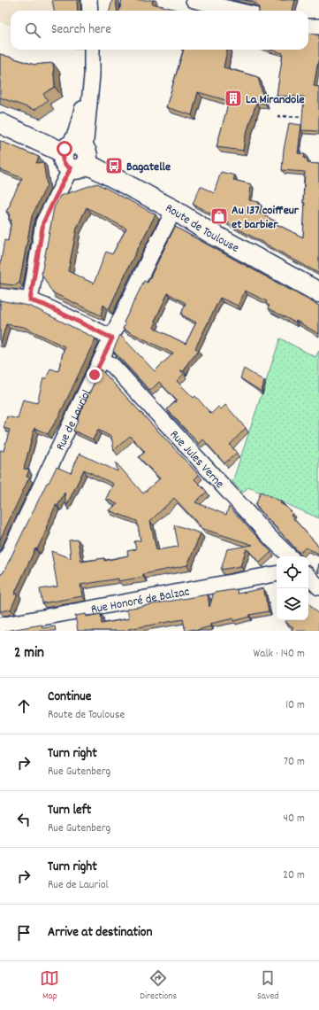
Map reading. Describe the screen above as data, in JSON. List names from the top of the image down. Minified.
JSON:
{"streets":{"main road":["Route de Toulouse"],"street":["Rue de Lauriol","Rue Jules Verne","Rue Honoré de Balzac"]},"crossings":[["Route de Toulouse","Rue de Lauriol"],["Rue de Lauriol","Rue Jules Verne"]],"places":{"building":["La Mirandole"],"bus stop":["Bagatelle"],"shop":["Au 137 coiffeur et barbier"]},"page":{"search":"Search here","heading":["2 min","Walk · 140 m"],"list":[["Continue","Route de Toulouse","10 m"],["Turn right","Rue Gutenberg","70 m"],["Turn left","Rue Gutenberg","40 m"],["Turn right","Rue de Lauriol","20 m"],"Arrive at destination"],"nav":["Map","Directions","Saved"]}}
